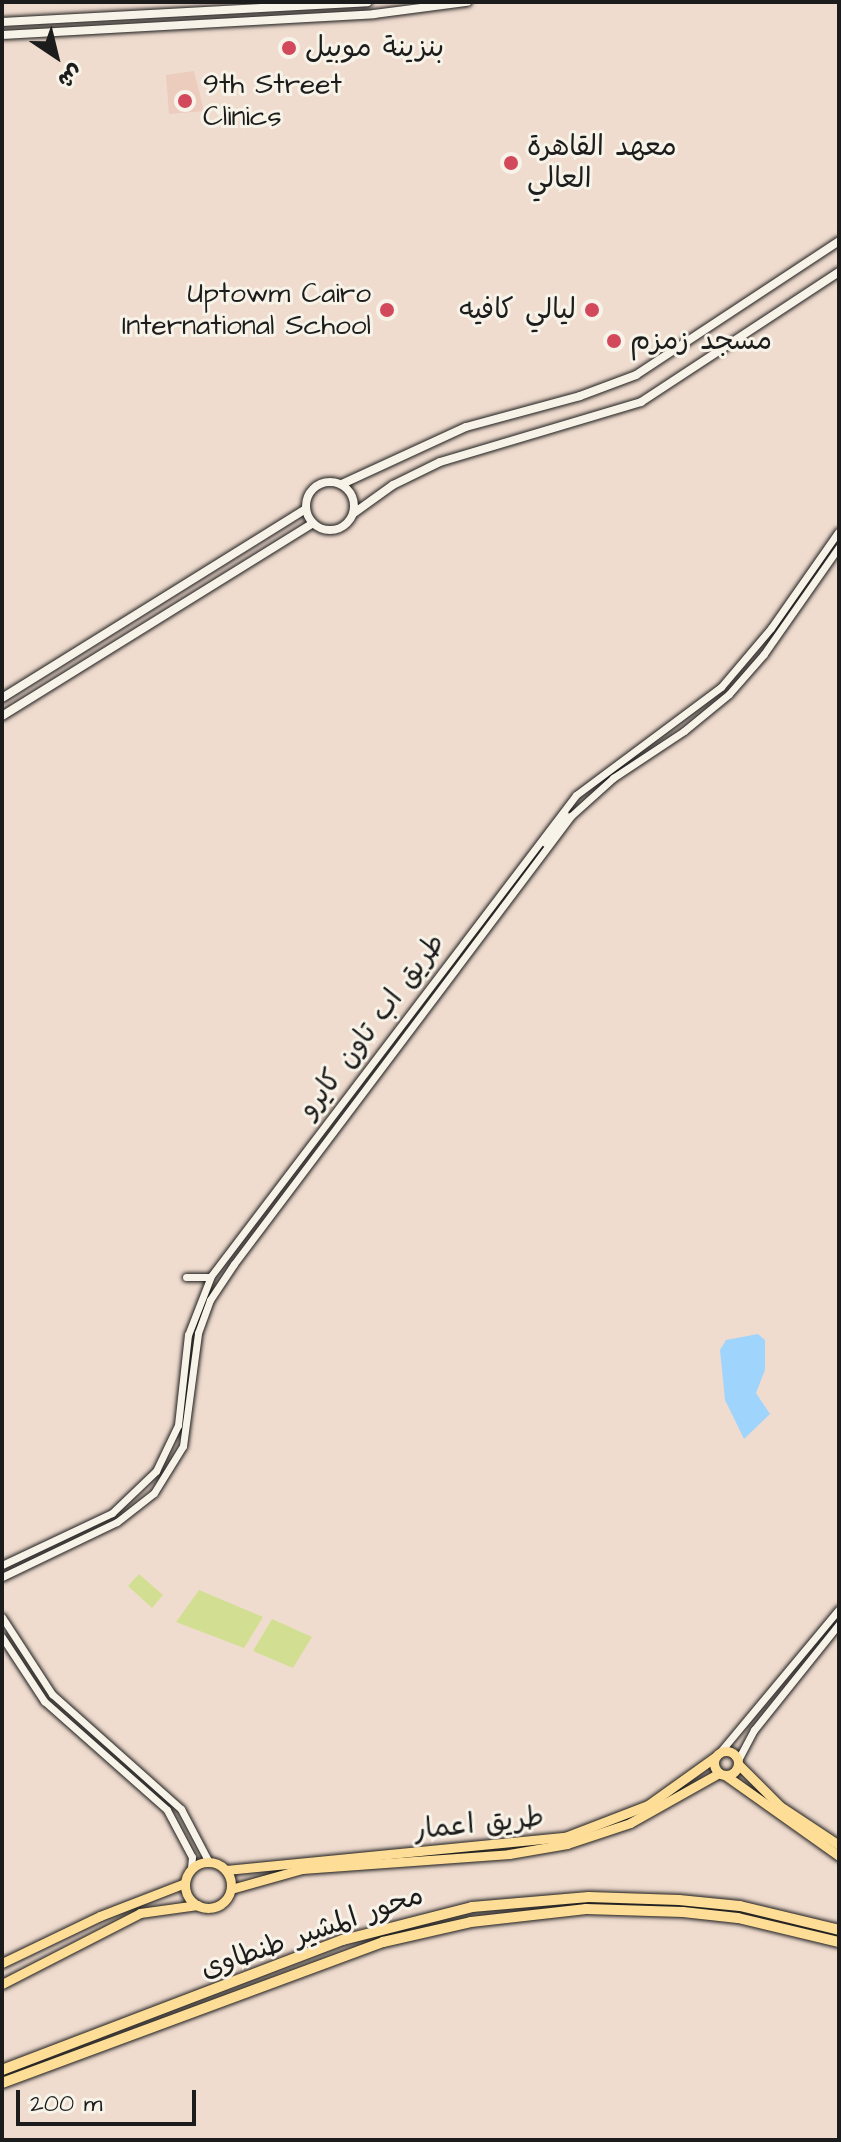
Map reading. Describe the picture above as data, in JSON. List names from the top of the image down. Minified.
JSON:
{"streets":{"highway":["محور المشير طنطاوى"],"main road":["طريق اعمار"],"street":["طريق اب تاون كايرو"]},"places":["بنزينة موبيل","9th Street Clinics","معهد القاهرة العالي","Uptowm Cairo International School","ليالي كافيه","مسجد زمزم"],"scale_bar":"200 m","north":"bottom right"}
